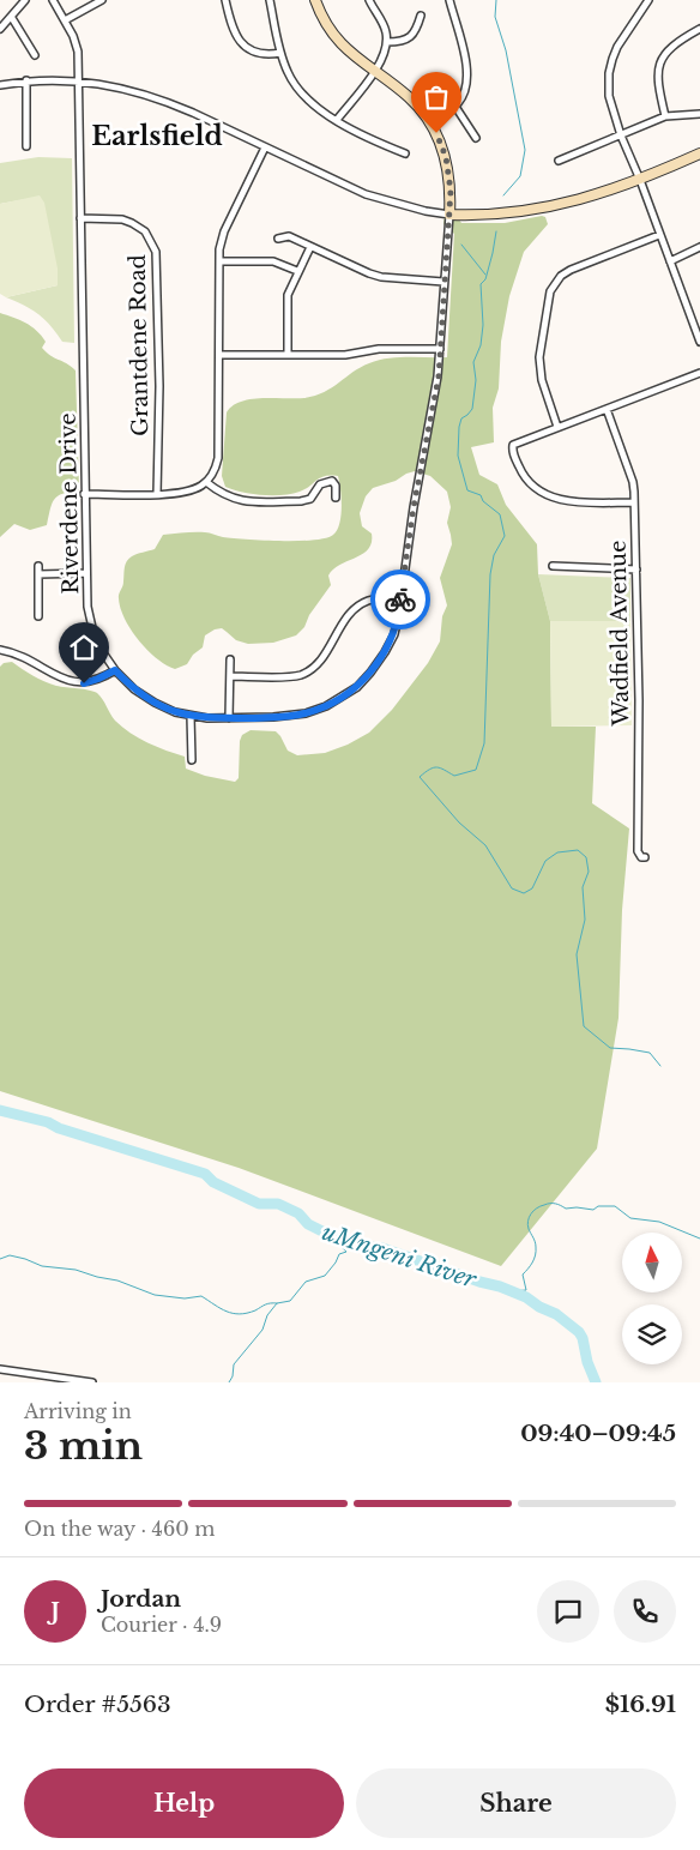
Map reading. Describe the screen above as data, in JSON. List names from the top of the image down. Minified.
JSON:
{"streets":{"street":["Grantdene Road","Riverdene Drive","Wadfield Avenue"]},"crossings":[["Grantdene Road","Riverdene Drive"]],"districts":["Earlsfield"],"water":["uMngeni River"],"north":"top","page":{"heading":["3 min","Arriving in","09:40–09:45"],"panel":["Jordan","Courier · 4.9","Order #5563","$16.91"],"bar":"On the way · 460 m","round":"J","buttons":["Help","Share"]}}
